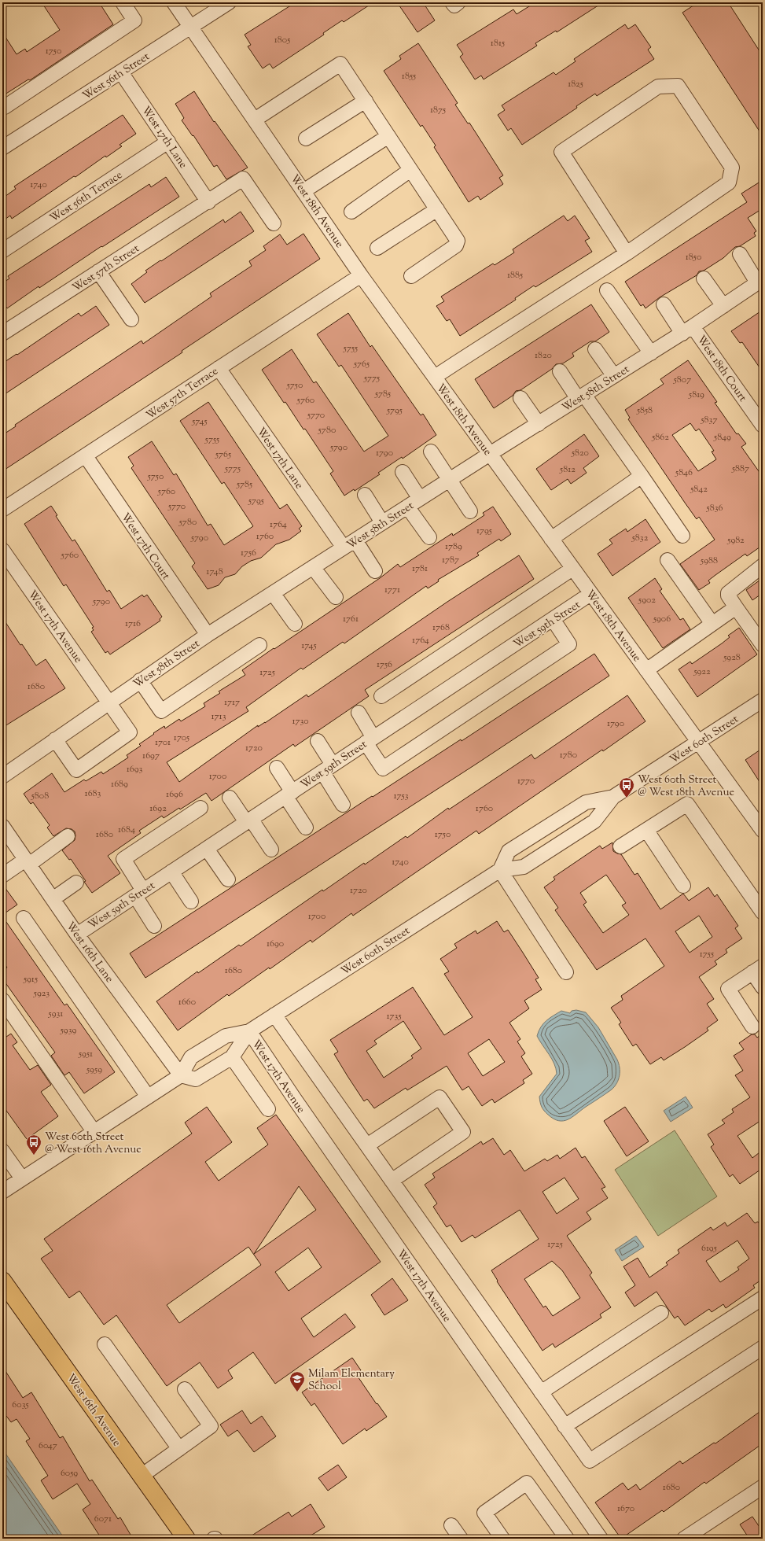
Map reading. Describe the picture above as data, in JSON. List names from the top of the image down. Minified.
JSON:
{"streets":{"main road":["West 16th Avenue"],"street":["West 56th Street","West 17th Lane","West 56th Terrace","West 18th Avenue","West 57th Street","West 18th Court","West 58th Street","West 57th Terrace","West 17th Court","West 59th Street","West 17th Avenue","West 60th Street","West 16th Lane"]},"crossings":[["West 56th Street","West 17th Lane"],["West 56th Street","West 18th Avenue"],["West 17th Lane","West 56th Terrace"],["West 17th Lane","West 57th Street"],["West 17th Lane","West 58th Street"],["West 17th Lane","West 57th Terrace"],["West 18th Avenue","West 58th Street"],["West 18th Avenue","West 57th Terrace"],["West 18th Avenue","West 59th Street"],["West 18th Avenue","West 60th Street"],["West 18th Court","West 58th Street"],["West 58th Street","West 17th Court"],["West 58th Street","West 17th Avenue"],["West 57th Terrace","West 17th Court"],["West 59th Street","West 16th Lane"],["West 17th Avenue","West 60th Street"],["West 60th Street","West 16th Lane"]],"places":{"bus stop":["West 60th Street @ West 18th Avenue","West 60th Street @ West 16th Avenue"],"school or university":["Milam Elementary School"]},"house_numbers":["1805","1815","1750","1855","1825","1875","1740","1850","1885","5755","1820","5765","5775","5807","5750","5785","5819","5760","5795","5858","5770","5837","5745","5780","5862","5849","5755","5790","1790","5820","5765","5775","5887","5812","5846","5750","5785","5842","5760","5795","5770","5836","5780","1764","1795","1760","5790","5832","5982","1789","1756","5760","1787","5988","1781","1748","1771","5902","5790","1761","5906","1716","1768","1764","1745","5928","1756","5922","1725","1680","1717","1713","1730","1790","1705","1701","1720","1780","1697","1693","1700","1770","1689","1683","1696","5808","1753","1692","1760","1684","1680","1750","1740","1720","1700","1690","1755","1680","5915","5923","1660","5931","1735","5939","5951","5959","1725","6195","6035","6047","6059","1680","1670","6071"]}
